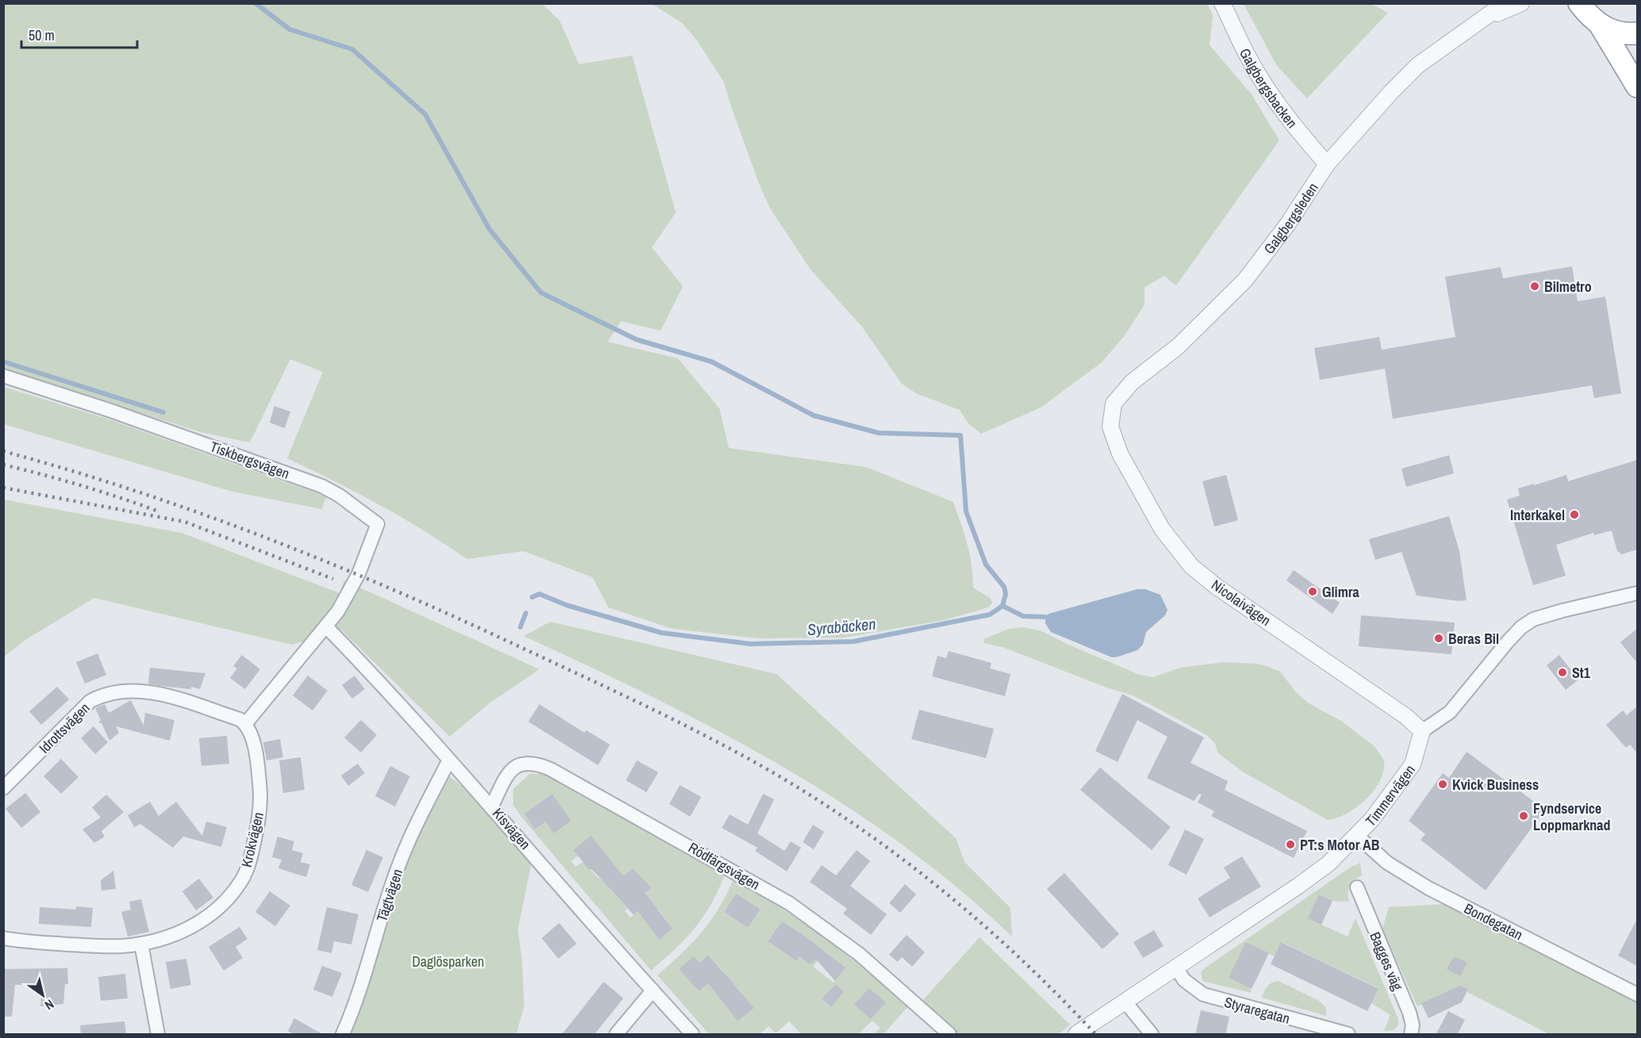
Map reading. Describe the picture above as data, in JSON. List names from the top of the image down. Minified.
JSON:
{"streets":{"street":["Galgbergsbacken","Galgbergsleden","Tiskbergsvägen","Nicolaivägen","Idrottsvägen","Timmervägen","Kisvägen","Krokvägen","Rödfärgsvägen","Tägtvägen","Bondegatan","Bagges väg","Styraregatan"]},"crossings":[["Galgbergsbacken","Galgbergsleden"],["Galgbergsleden","Nicolaivägen"],["Tiskbergsvägen","Kisvägen"],["Nicolaivägen","Timmervägen"],["Idrottsvägen","Krokvägen"],["Timmervägen","Bondegatan"],["Timmervägen","Styraregatan"],["Kisvägen","Rödfärgsvägen"],["Kisvägen","Tägtvägen"]],"water":["Syrabäcken"],"parks":["Daglösparken"],"places":["Bilmetro","Interkakel","Glimra","Beras Bil","St1","Kvick Business","Fyndservice Loppmarknad","PT:s Motor AB"],"scale_bar":"50 m","north":"bottom right"}
